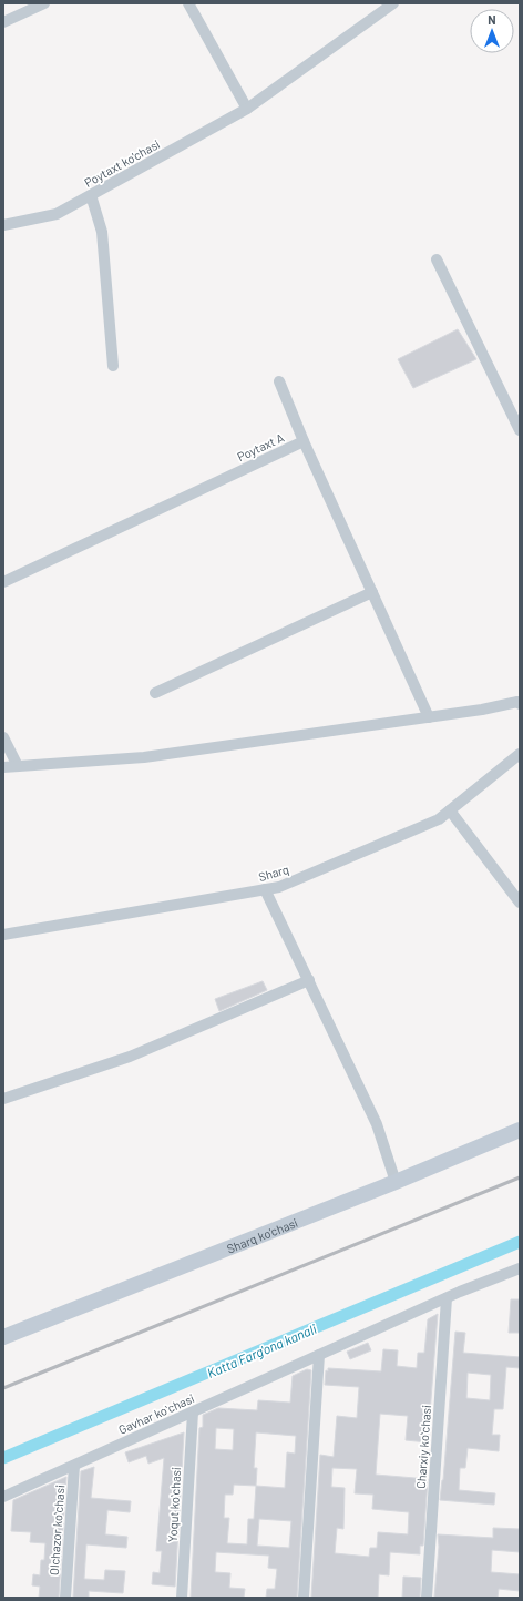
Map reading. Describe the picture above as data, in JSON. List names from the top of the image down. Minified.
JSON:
{"streets":{"main road":["Sharq ko'chasi"],"street":["Poytaxt ko'chasi","Poytaxt A","Sharq","Gavhar koʻchasi","Charxiy koʻchasi","Yoqut koʻchasi","Olchazor koʻchasi"]},"crossings":[["Gavhar koʻchasi","Charxiy koʻchasi"],["Gavhar koʻchasi","Yoqut koʻchasi"],["Gavhar koʻchasi","Olchazor koʻchasi"]],"water":["Katta Farg'ona kanali"],"north":"top"}
